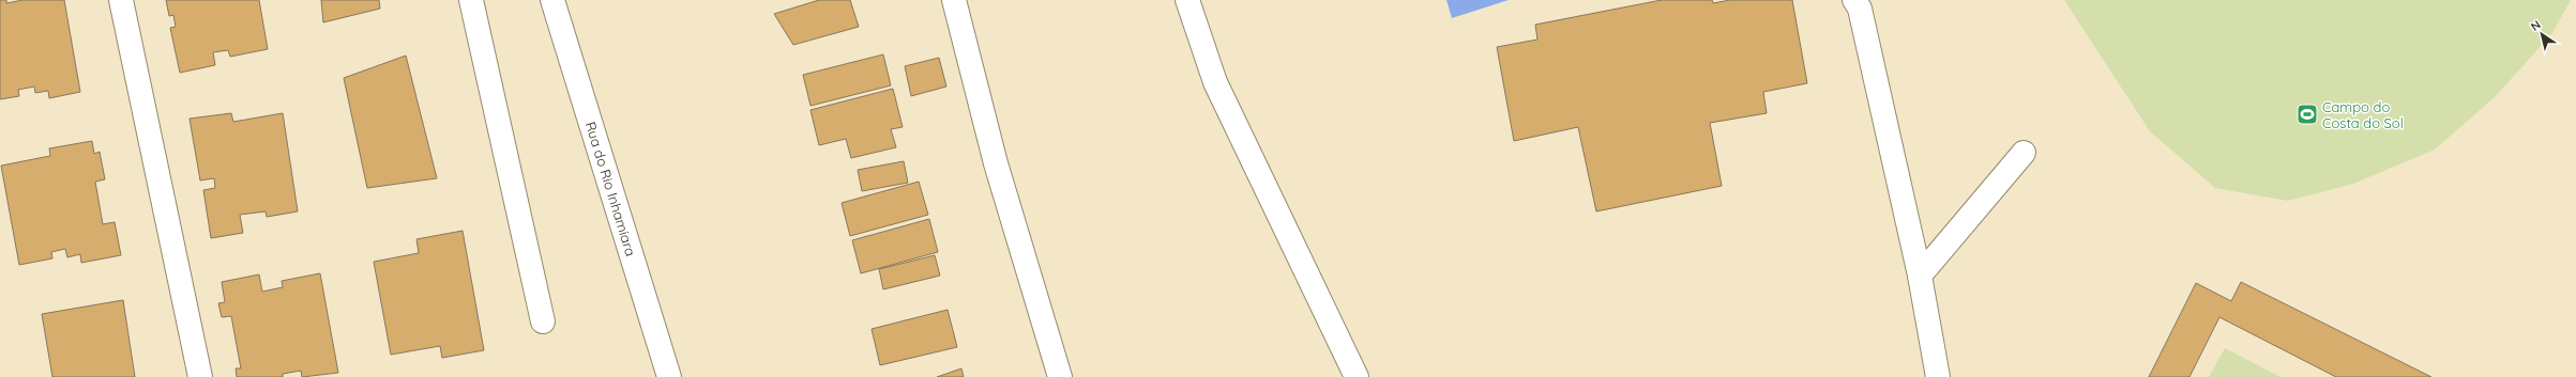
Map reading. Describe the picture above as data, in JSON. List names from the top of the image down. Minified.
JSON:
{"streets":{"street":["Rua do Rio Inhamiara"]},"places":{"sports":["Campo do Costa do Sol"]},"north":"top left"}
